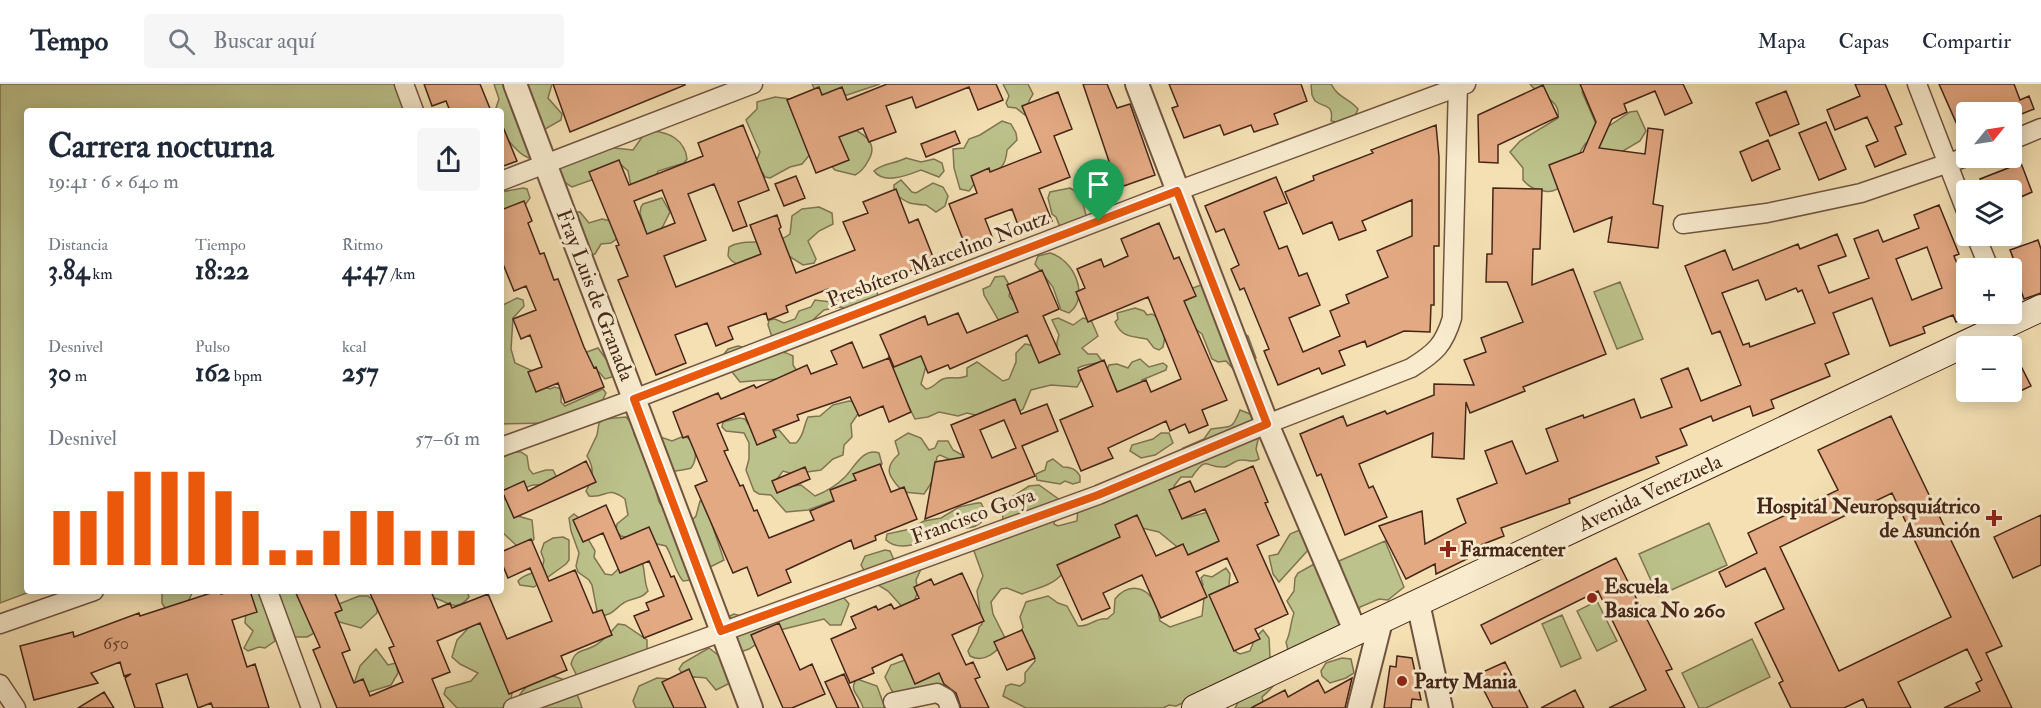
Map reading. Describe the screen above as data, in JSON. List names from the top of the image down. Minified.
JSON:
{"streets":{"main road":["Avenida Venezuela"],"street":["Presbítero Marcelino Noutz","Fray Luis de Granada","Francisco Goya"]},"crossings":[["Presbítero Marcelino Noutz","Fray Luis de Granada"],["Presbítero Marcelino Noutz","Francisco Goya"],["Fray Luis de Granada","Francisco Goya"]],"places":{"health":["Hospital Neuropsquiátrico de Asunción","Farmacenter"],"other":["Escuela Basica No 260","Party Mania"]},"house_numbers":["650"],"north":"top right","page":{"header":"Tempo","search":"Buscar aquí","nav":["Mapa","Capas","Compartir"],"map_buttons":["+","−"],"heading":["Carrera nocturna","19:41 · 6 × 640 m"],"stats":[["Distancia","3.84 km"],["Tiempo","18:22"],["Ritmo","4:47 /km"],["Desnivel","30 m"],["Pulso","162 bpm"],["kcal","257"]],"chart":["Desnivel","57–61 m"]}}
